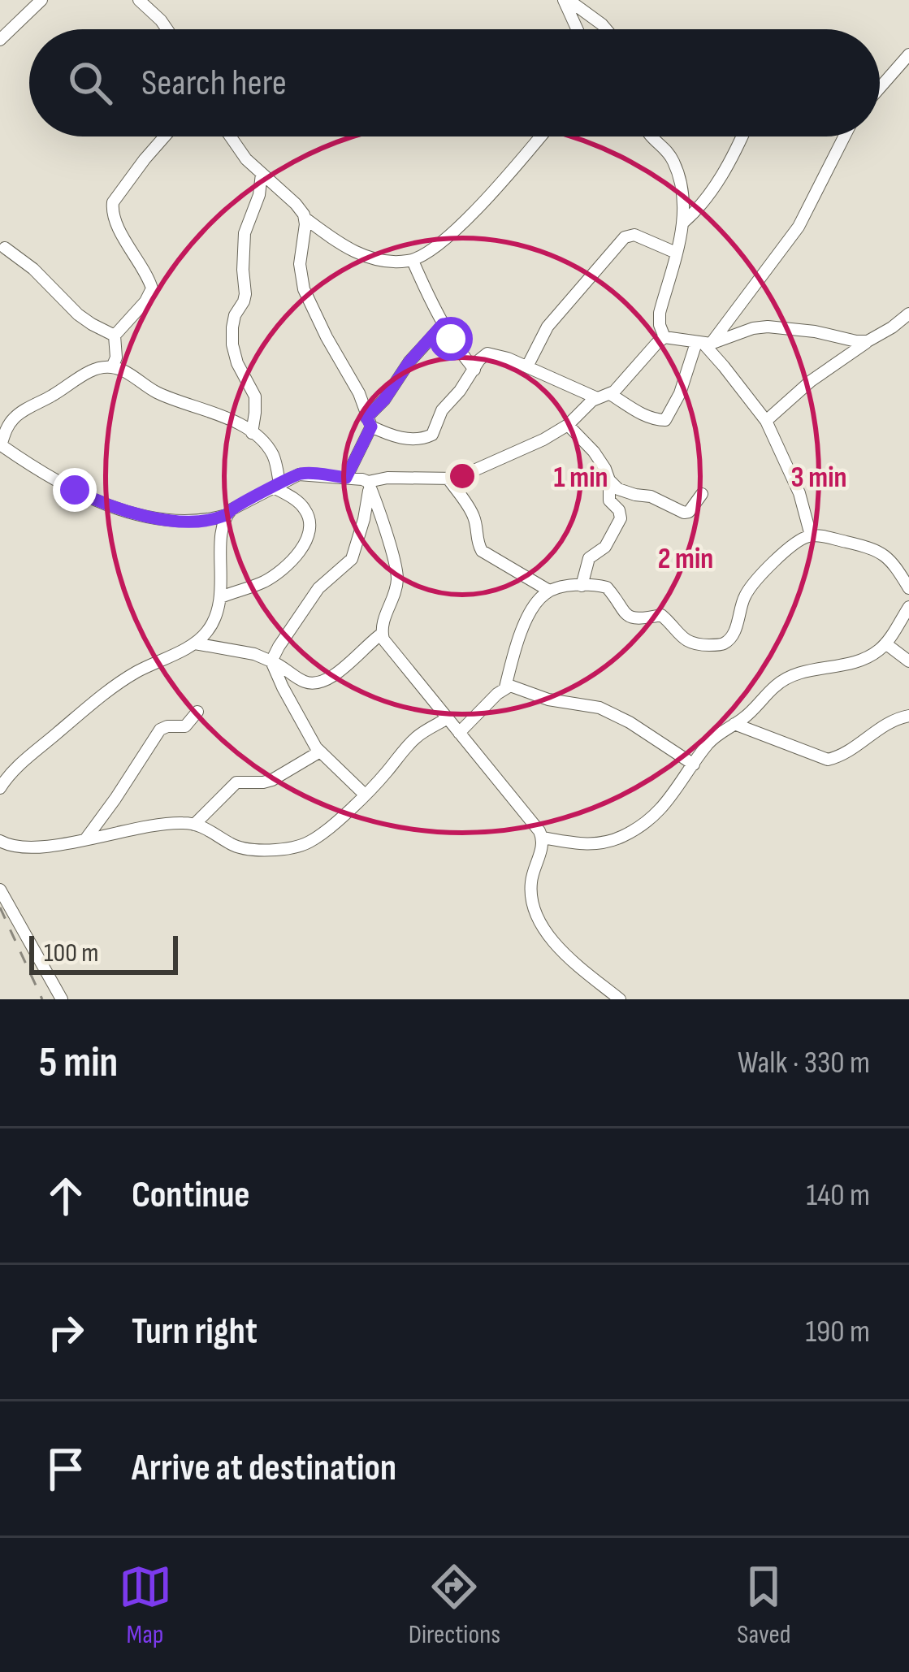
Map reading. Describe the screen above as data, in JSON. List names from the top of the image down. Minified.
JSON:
{"scale_bar":"100 m","page":{"search":"Search here","scale":"100 m","heading":["5 min","Walk · 330 m"],"list":[["Continue","140 m"],["Turn right","190 m"],"Arrive at destination"],"nav":["Map","Directions","Saved"]},"rings":["1 min","3 min","2 min"]}
